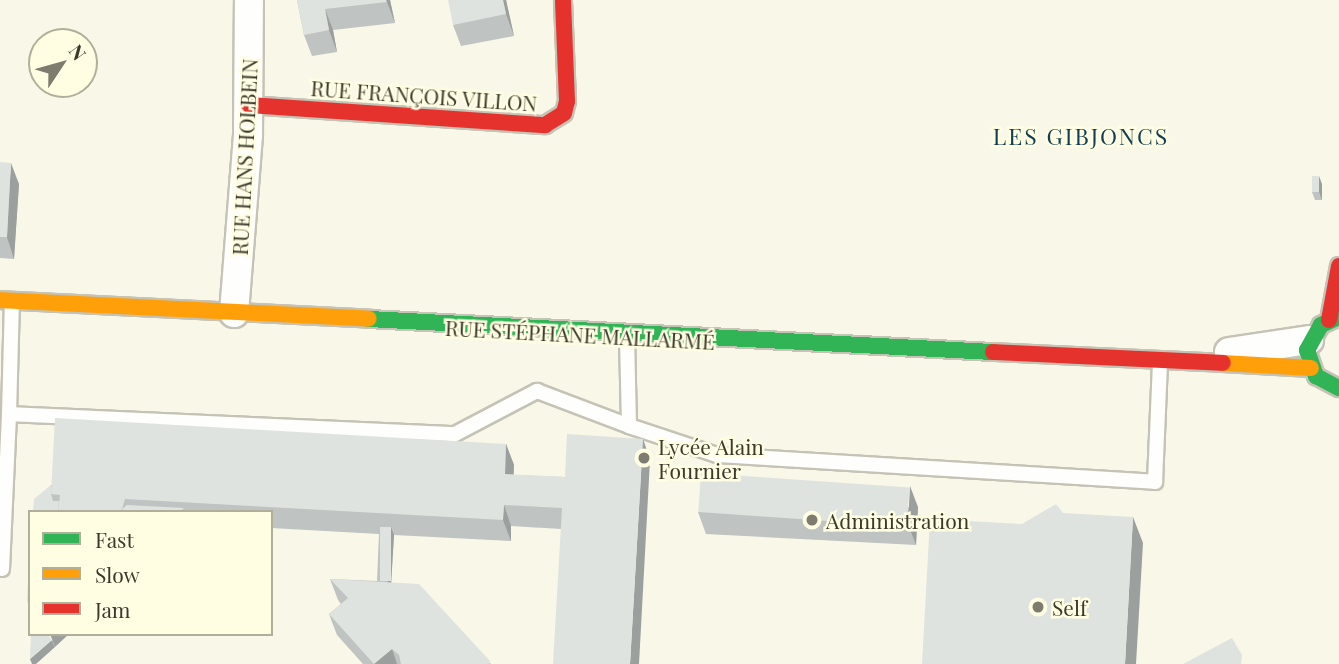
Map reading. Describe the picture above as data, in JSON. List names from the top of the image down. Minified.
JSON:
{"streets":{"street":["RUE FRANÇOIS VILLON","RUE HANS HOLBEIN","RUE STÉPHANE MALLARMÉ"]},"crossings":[["RUE FRANÇOIS VILLON","RUE HANS HOLBEIN"],["RUE HANS HOLBEIN","RUE STÉPHANE MALLARMÉ"]],"districts":["LES GIBJONCS"],"places":["Lycée Alain Fournier","Administration","Self"],"legend":["Fast","Slow","Jam"],"north":"top right"}
